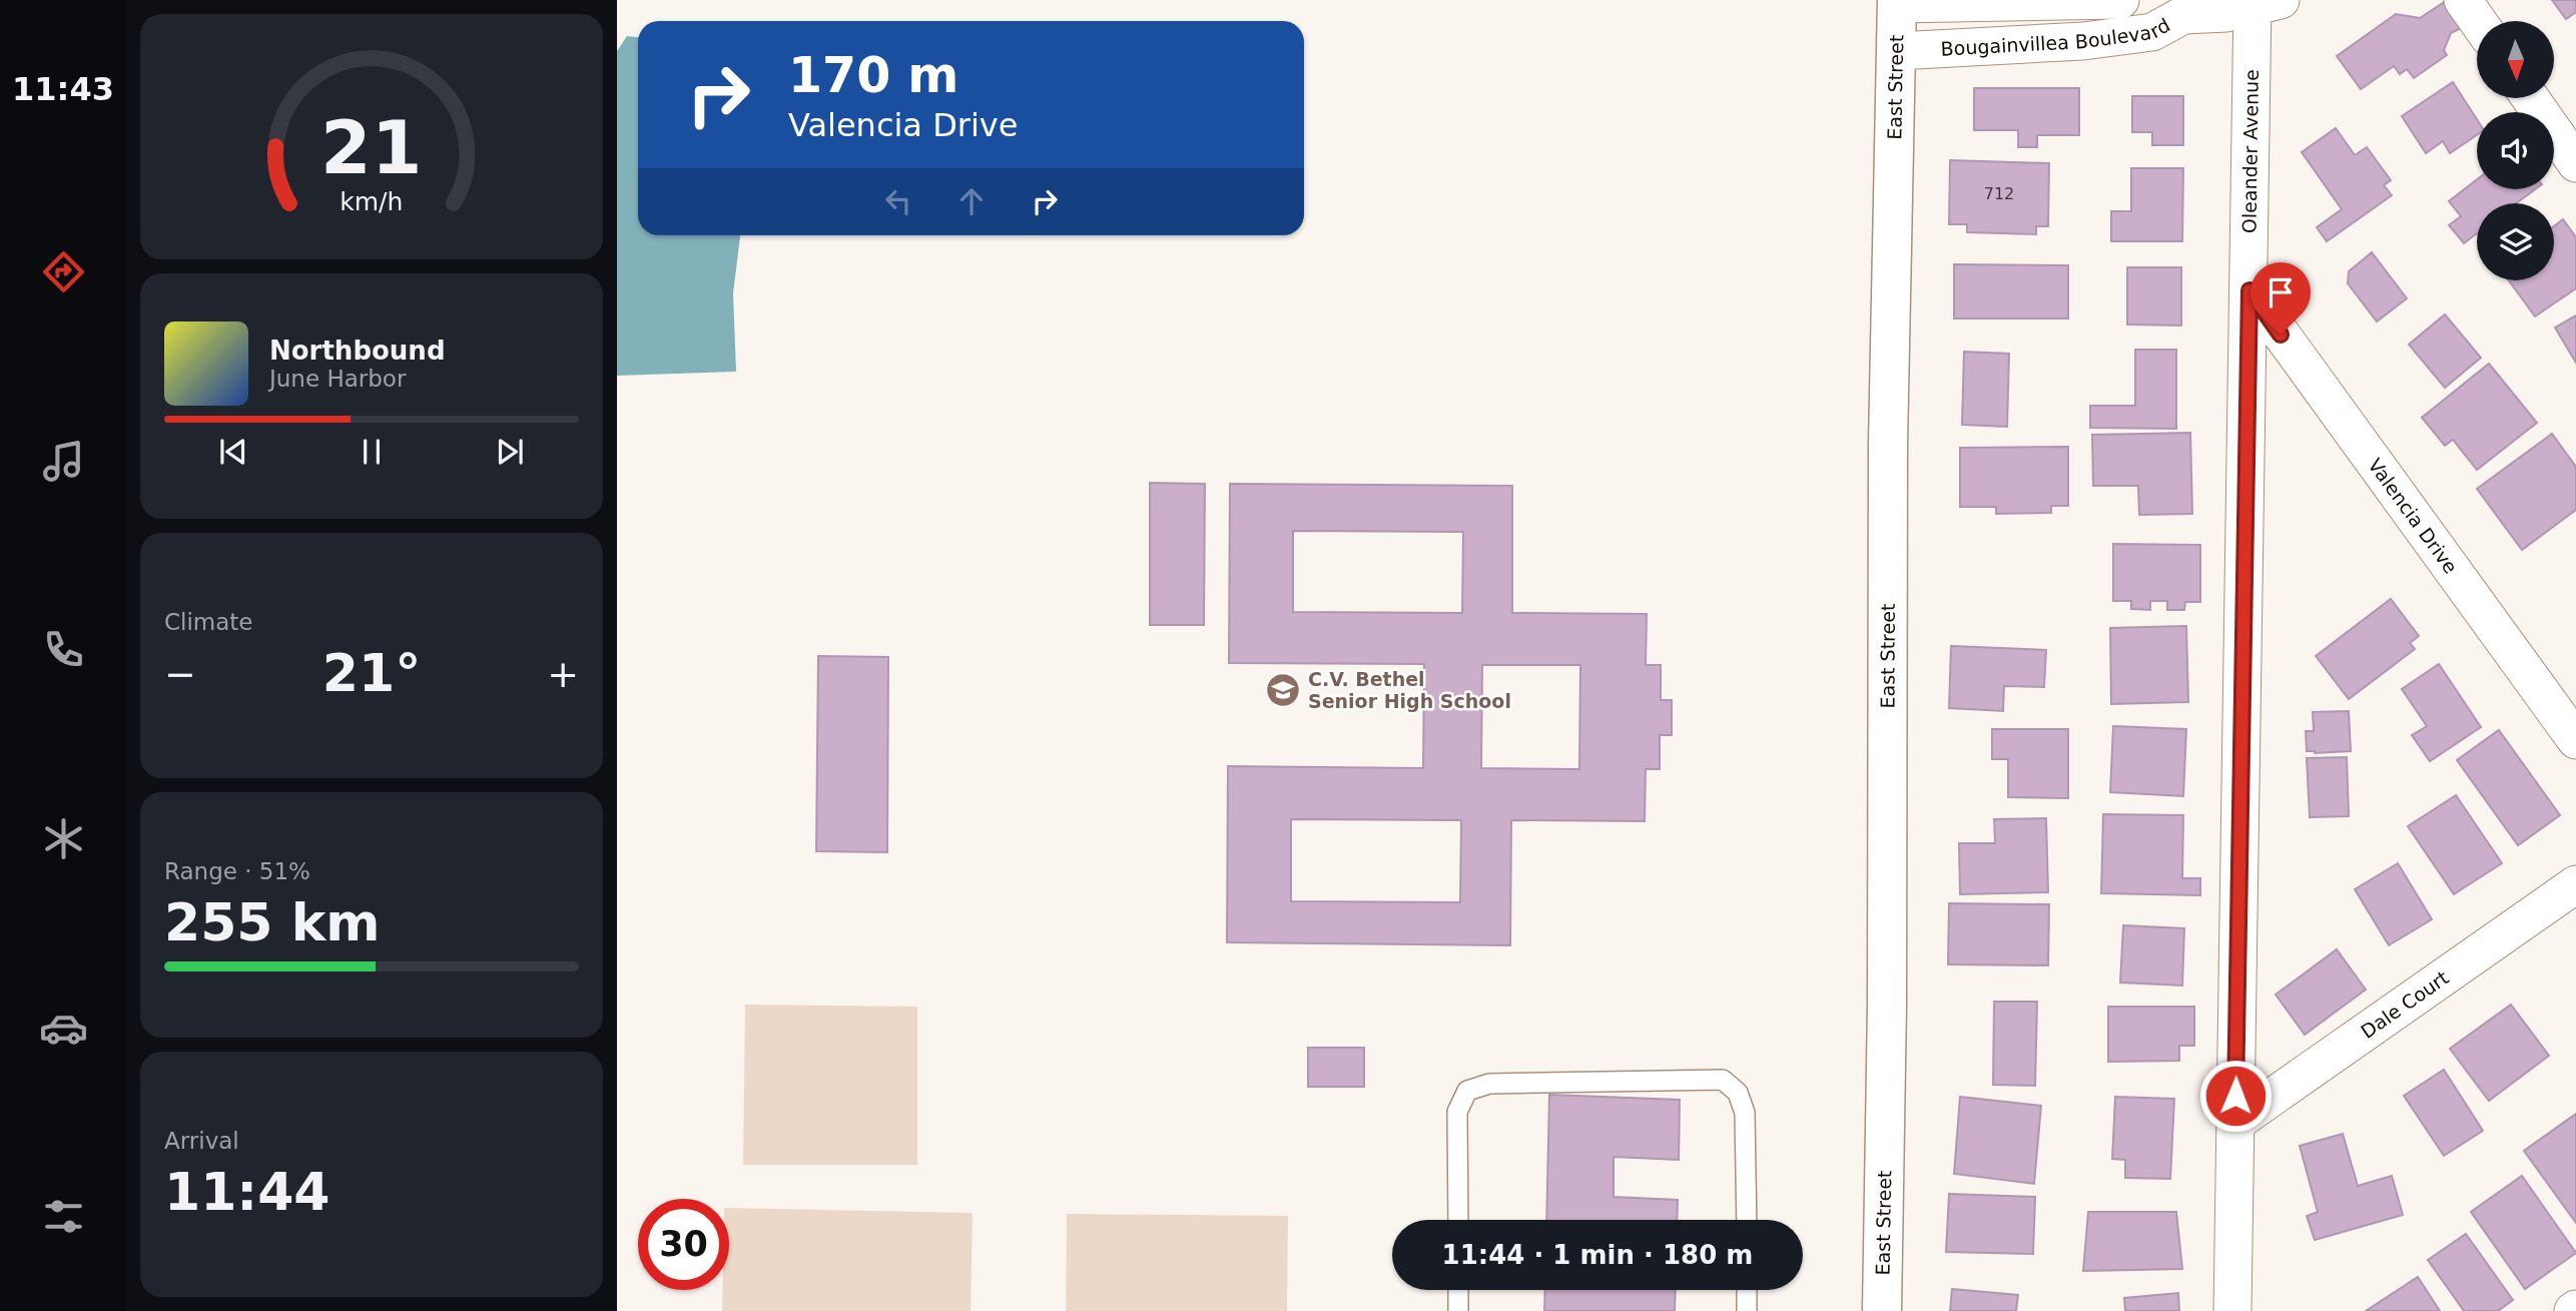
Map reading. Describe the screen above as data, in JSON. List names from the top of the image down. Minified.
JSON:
{"streets":{"main road":["East Street"],"street":["Bougainvillea Boulevard","Oleander Avenue","Valencia Drive","Dale Court"]},"crossings":[["Bougainvillea Boulevard","East Street"],["Oleander Avenue","Valencia Drive"],["Oleander Avenue","Dale Court"]],"places":{"school or university":["C.V. Bethel Senior High School"]},"house_numbers":["712"],"north":"bottom","page":{"tabs":"11:43","turn":["170 m","Valencia Drive"],"song":["Northbound","June Harbor"],"tile":["Climate",["Range · 51%","255 km"],["Arrival","11:44"]],"heat":["−","21°","+"],"limit":"30","trip":"11:44 · 1 min · 180 m","gauge":["21","km/h"]}}
